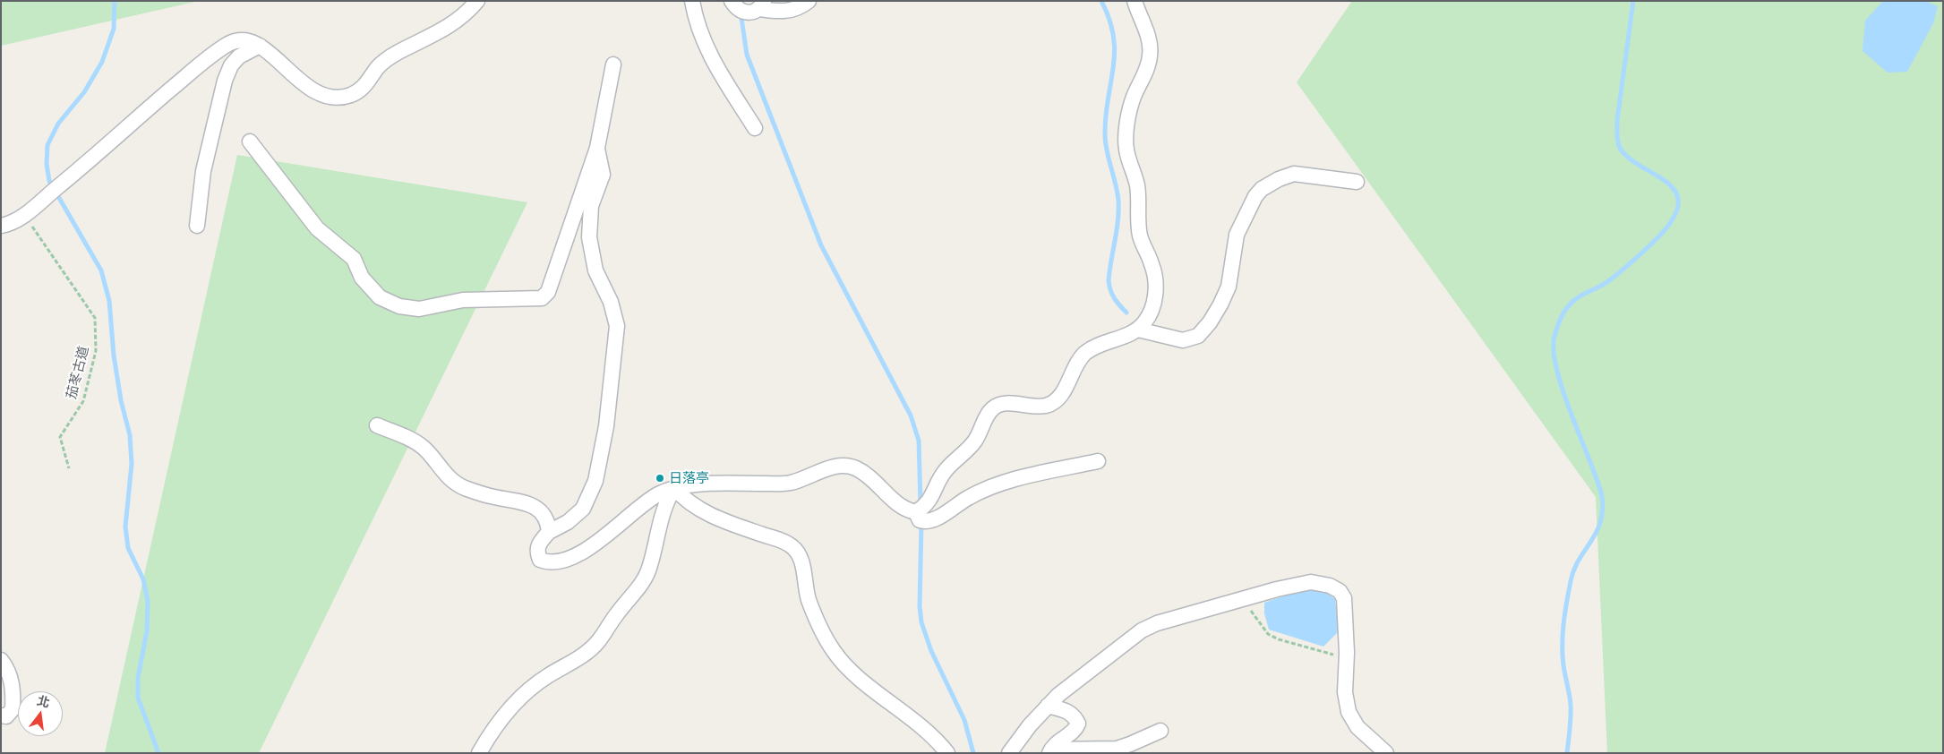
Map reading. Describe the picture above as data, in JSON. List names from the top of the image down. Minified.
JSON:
{"streets":{"path":["茄苳古道"]},"places":["日落亭"],"north":"top"}
